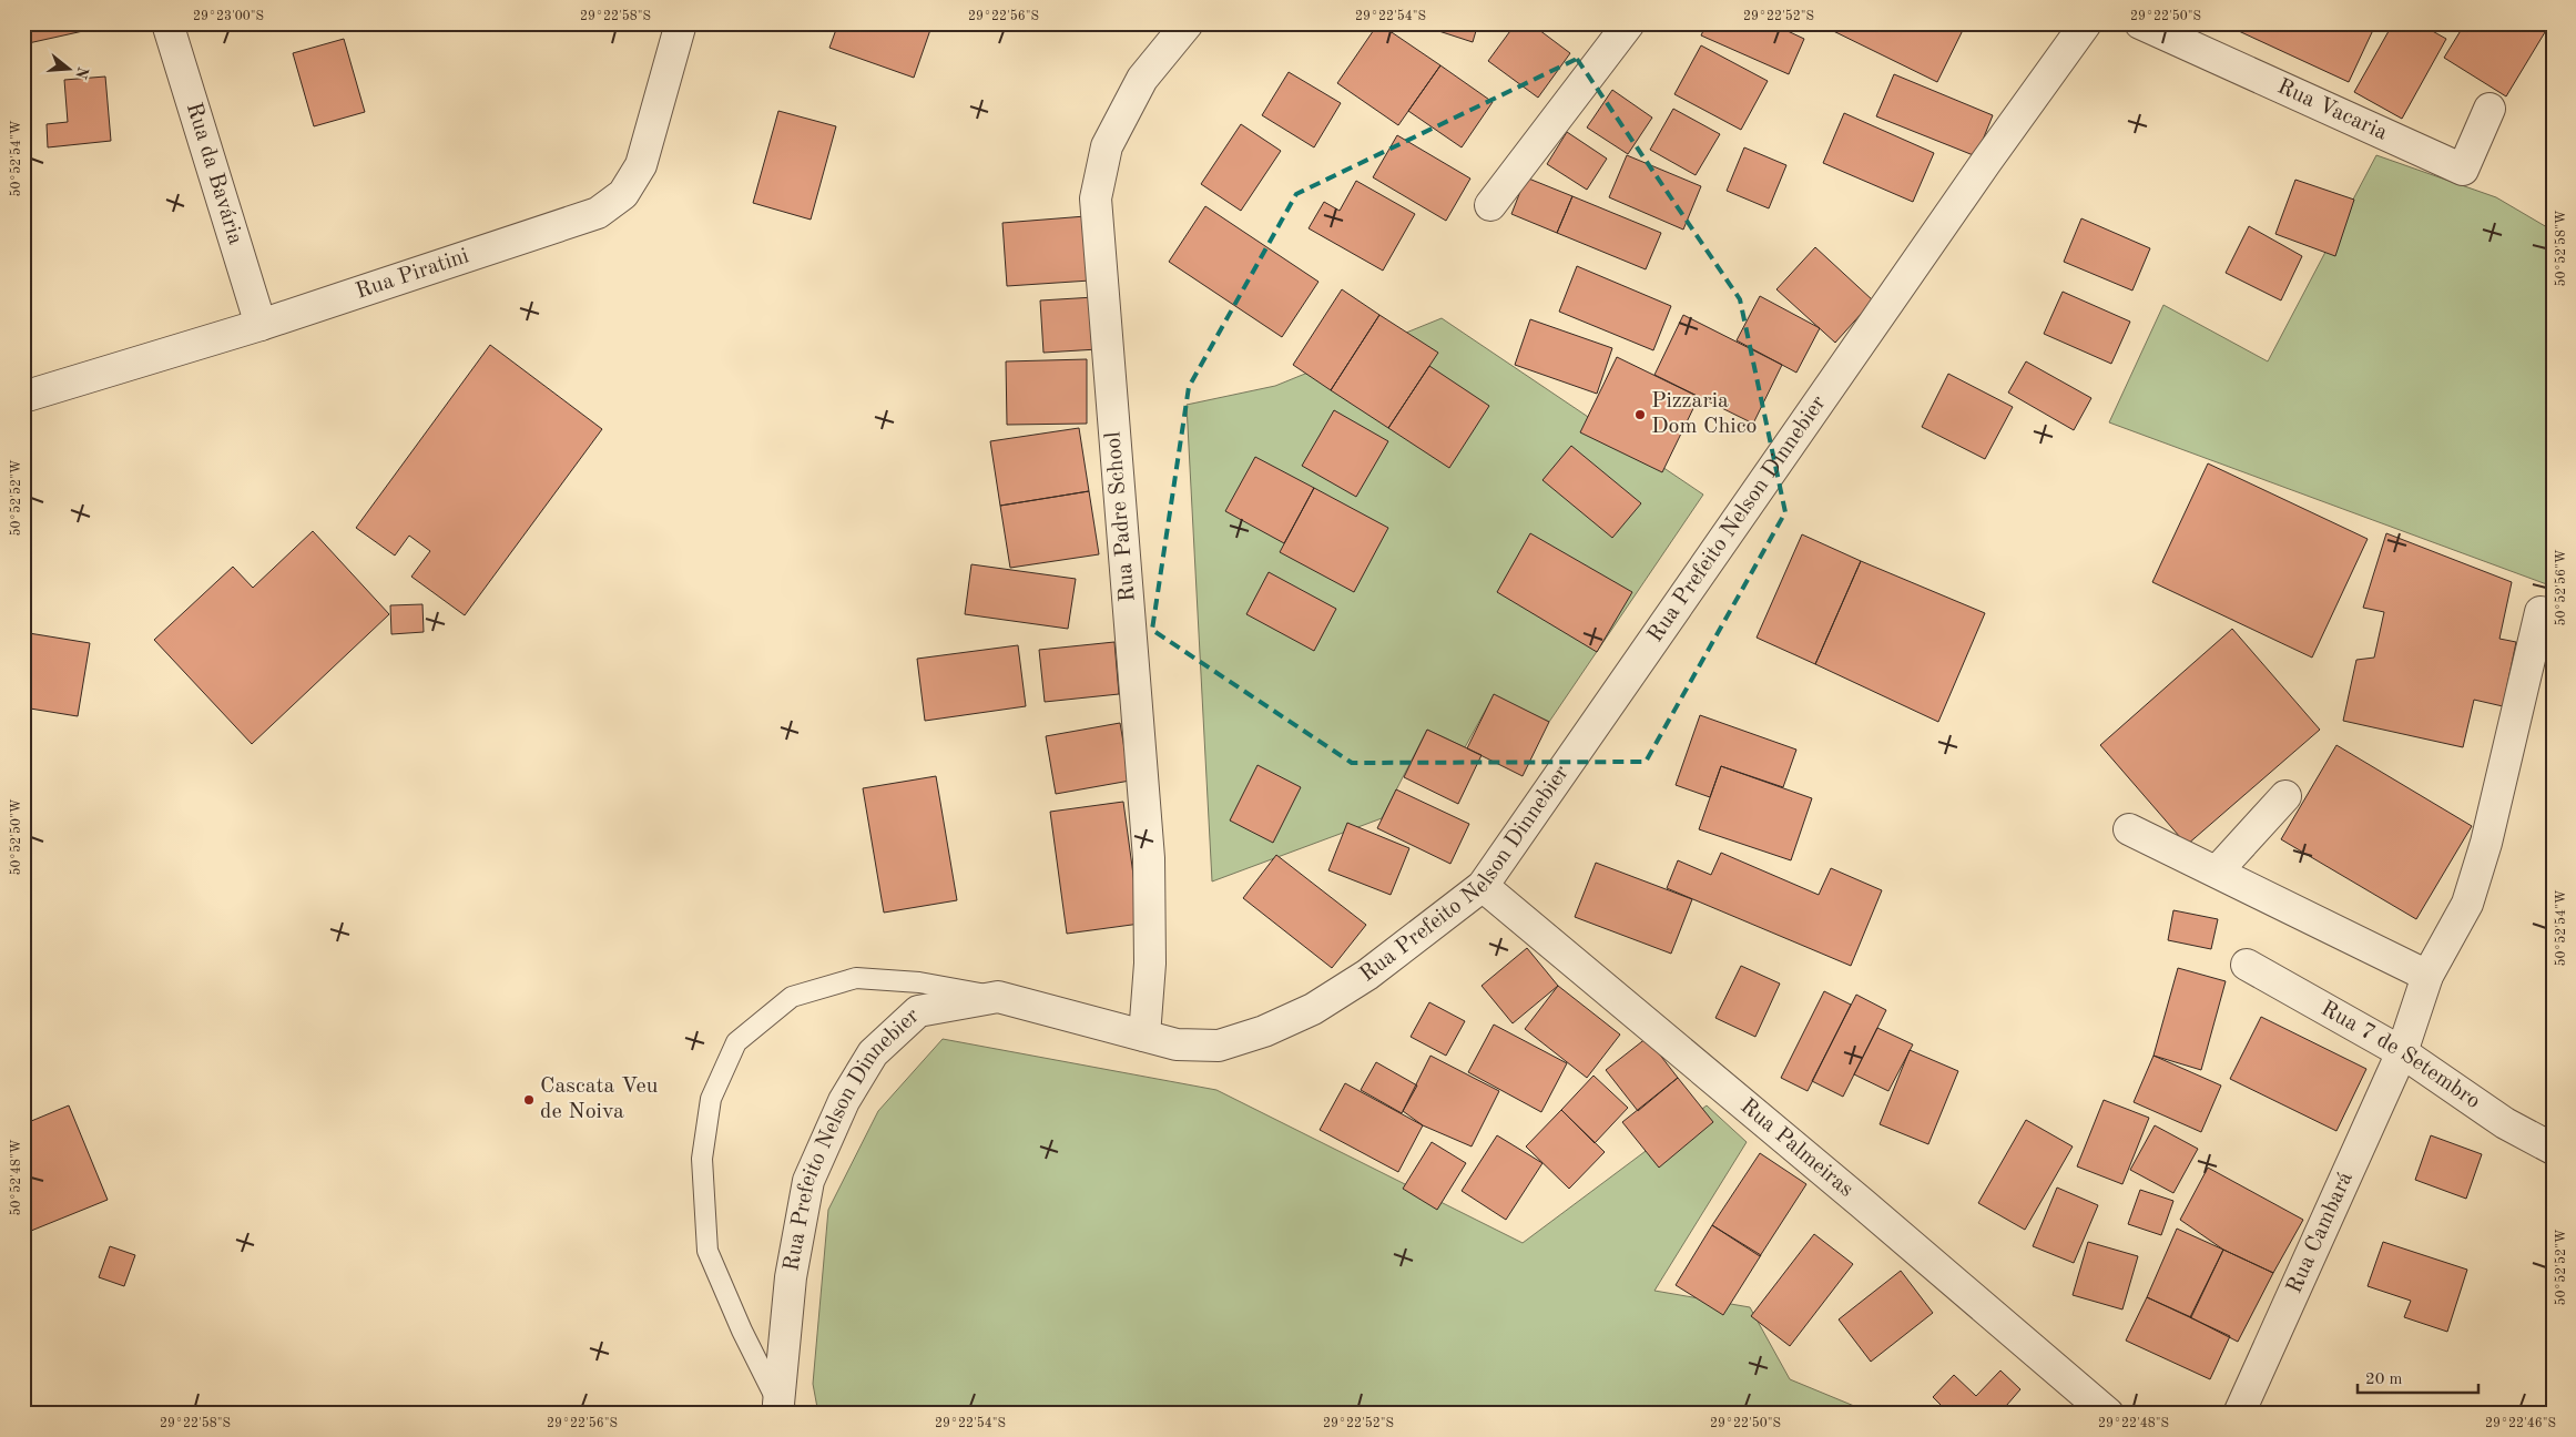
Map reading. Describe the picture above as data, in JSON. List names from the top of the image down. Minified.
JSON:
{"streets":{"street":["Rua Vacaria","Rua da Bavária","Rua Piratini","Rua Padre School","Rua Prefeito Nelson Dinnebier","Rua 7 de Setembro","Rua Palmeiras","Rua Cambará"]},"crossings":[["Rua da Bavária","Rua Piratini"],["Rua Padre School","Rua Prefeito Nelson Dinnebier"],["Rua Prefeito Nelson Dinnebier","Rua Palmeiras"],["Rua 7 de Setembro","Rua Cambará"]],"places":["Pizzaria Dom Chico","Cascata Veu de Noiva"],"scale_bar":"20 m","north":"right","coordinates":["29°23'00\"S","29°22'58\"S","29°22'56\"S","29°22'54\"S","29°22'52\"S","29°22'50\"S","50°52'54\"W","50°52'58\"W","50°52'52\"W","50°52'56\"W","50°52'50\"W","50°52'48\"W","29°22'48\"S","29°22'46\"S"]}
